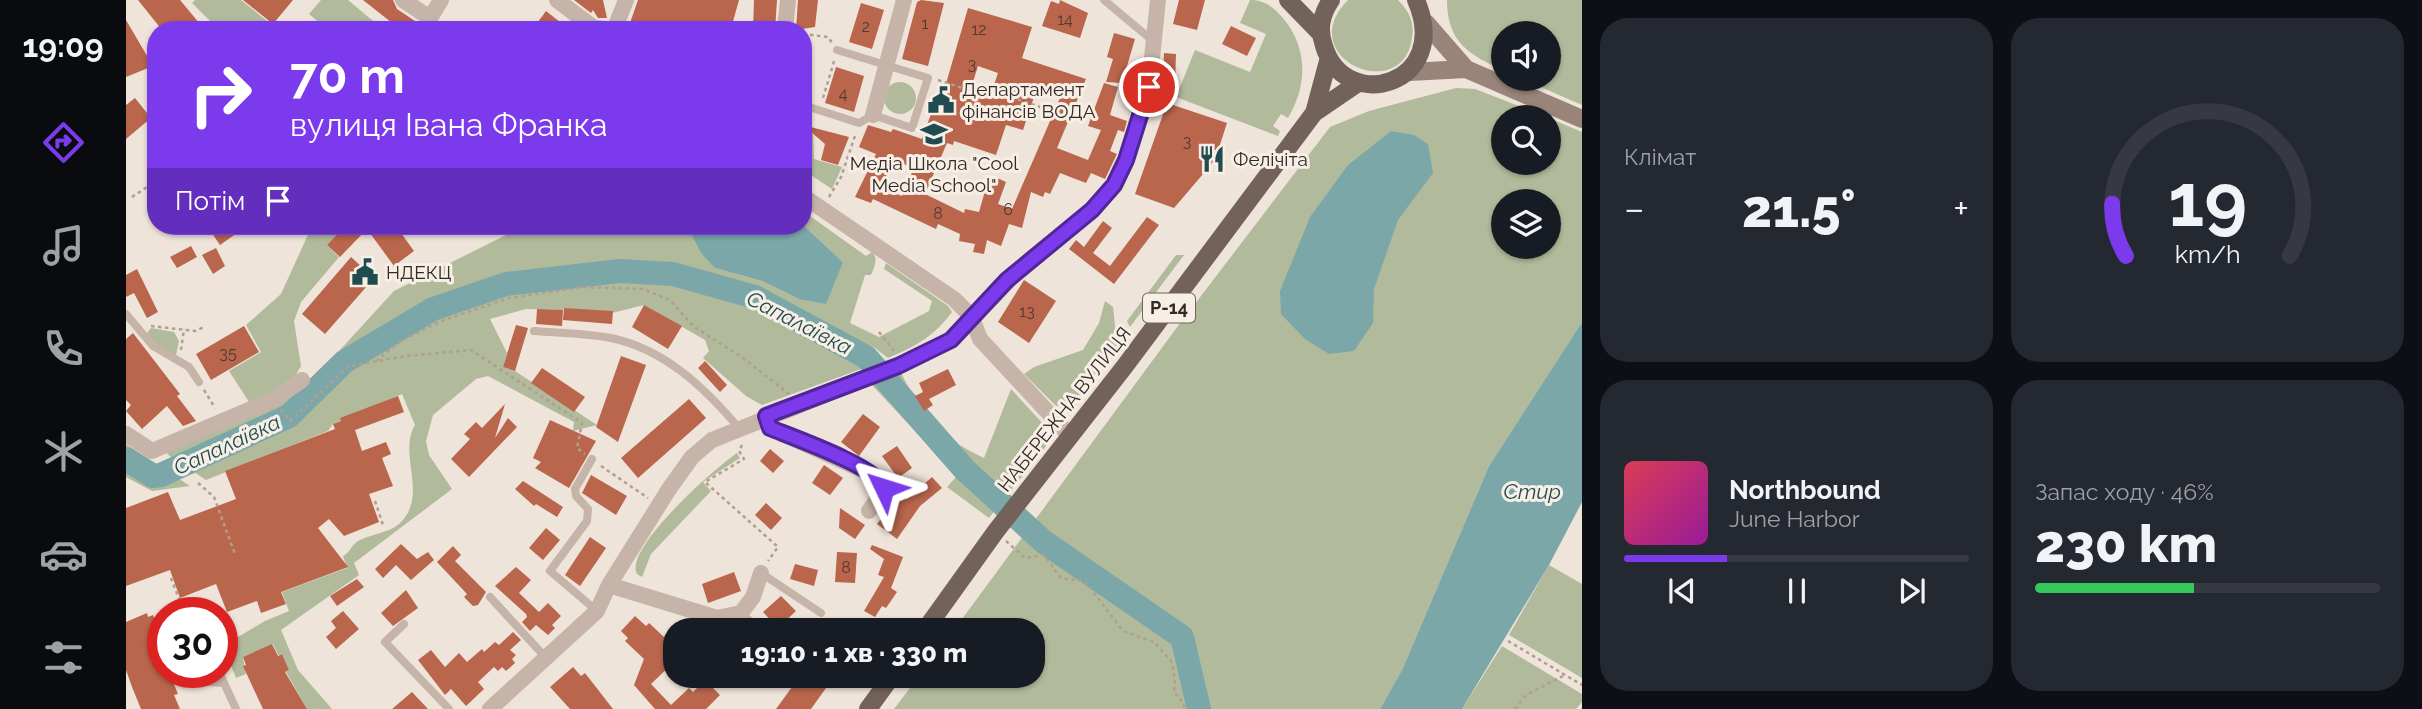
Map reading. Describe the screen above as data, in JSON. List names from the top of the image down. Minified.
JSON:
{"streets":{"main road":["Р-14","НАБЕРЕЖНА ВУЛИЦЯ"]},"water":["Сапалаївка","Стир"],"places":{"public building":["Департамент фінансів ВОДА","НДЕКЦ"],"school or university":["Медіа Школа \"Cool Media School\""],"restaurant":["Фелічіта"]},"house_numbers":["14","1","2","12","3","4","3","6","8","13","35","8"],"page":{"tabs":"19:09","tile":["Клімат",["Запас ходу · 46%","230 km"]],"turn":["70 m","вулиця Івана Франка"],"then":"Потім","heat":["−","21.5°","+"],"song":["Northbound","June Harbor"],"limit":"30","trip":"19:10 · 1 хв · 330 m","gauge":["19","km/h"]}}
